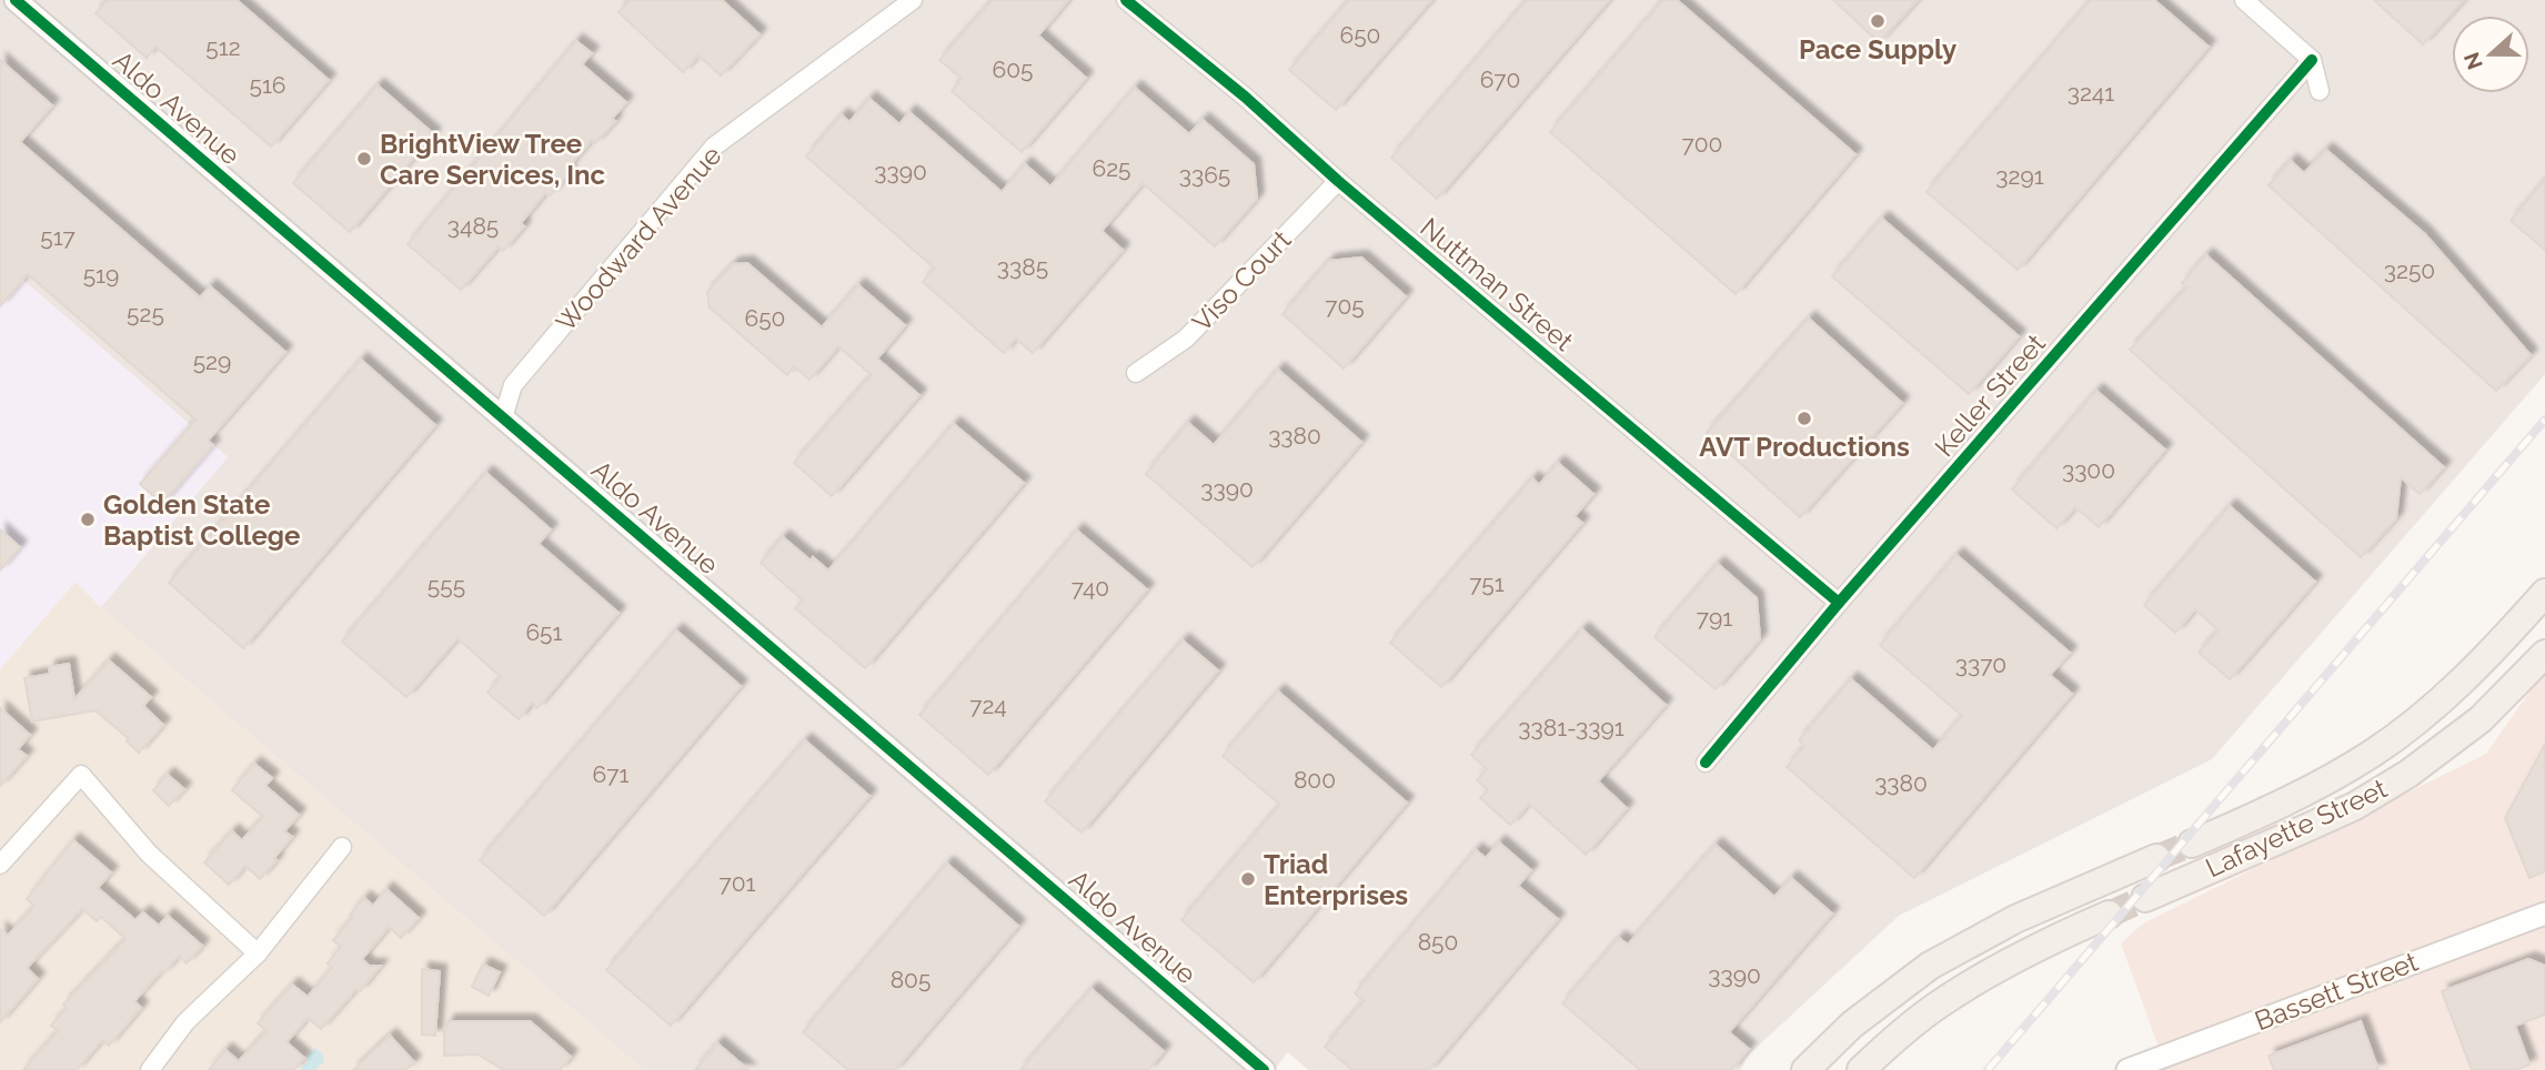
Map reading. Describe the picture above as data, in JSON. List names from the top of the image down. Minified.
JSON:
{"streets":{"main road":["Lafayette Street"],"street":["Aldo Avenue","Woodward Avenue","Viso Court","Nuttman Street","Keller Street","Bassett Street"]},"crossings":[["Aldo Avenue","Woodward Avenue"],["Viso Court","Nuttman Street"],["Nuttman Street","Keller Street"]],"places":["Pace Supply","BrightView Tree Care Services, Inc","AVT Productions","Golden State Baptist College","Triad Enterprises"],"house_numbers":["650","512","605","670","516","3241","700","625","3390","3365","3291","3485","517","3385","3250","519","705","525","650","529","3380","3300","3390","751","555","740","791","651","3370","724","3381-3391","671","800","3380","701","850","3390","805"],"north":"left"}
